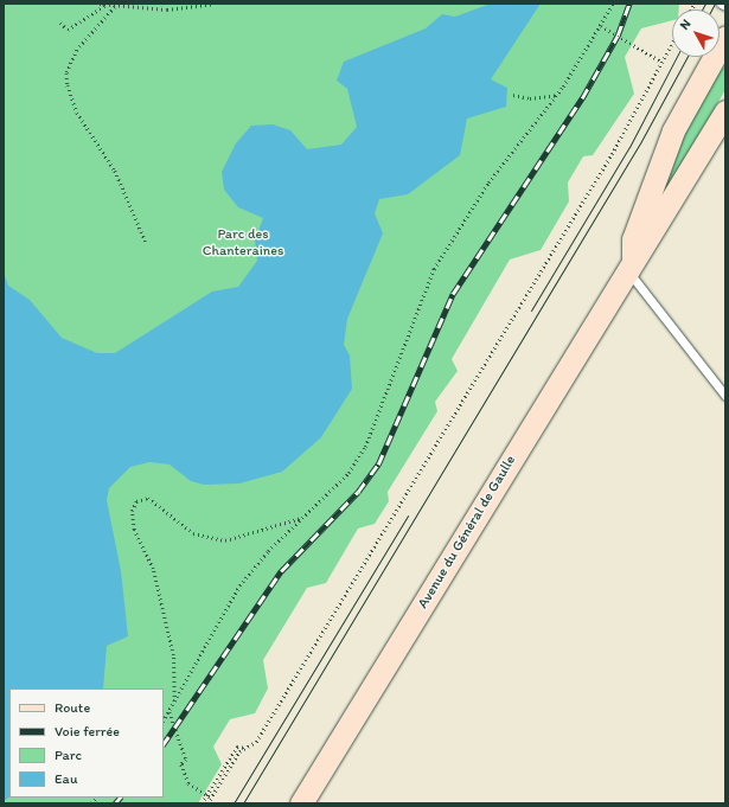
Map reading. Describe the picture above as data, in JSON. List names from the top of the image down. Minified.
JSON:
{"streets":{"main road":["Avenue du Général de Gaulle"]},"parks":["Parc des Chanteraines"],"legend":["Route","Voie ferrée","Parc","Eau"],"north":"top left"}
